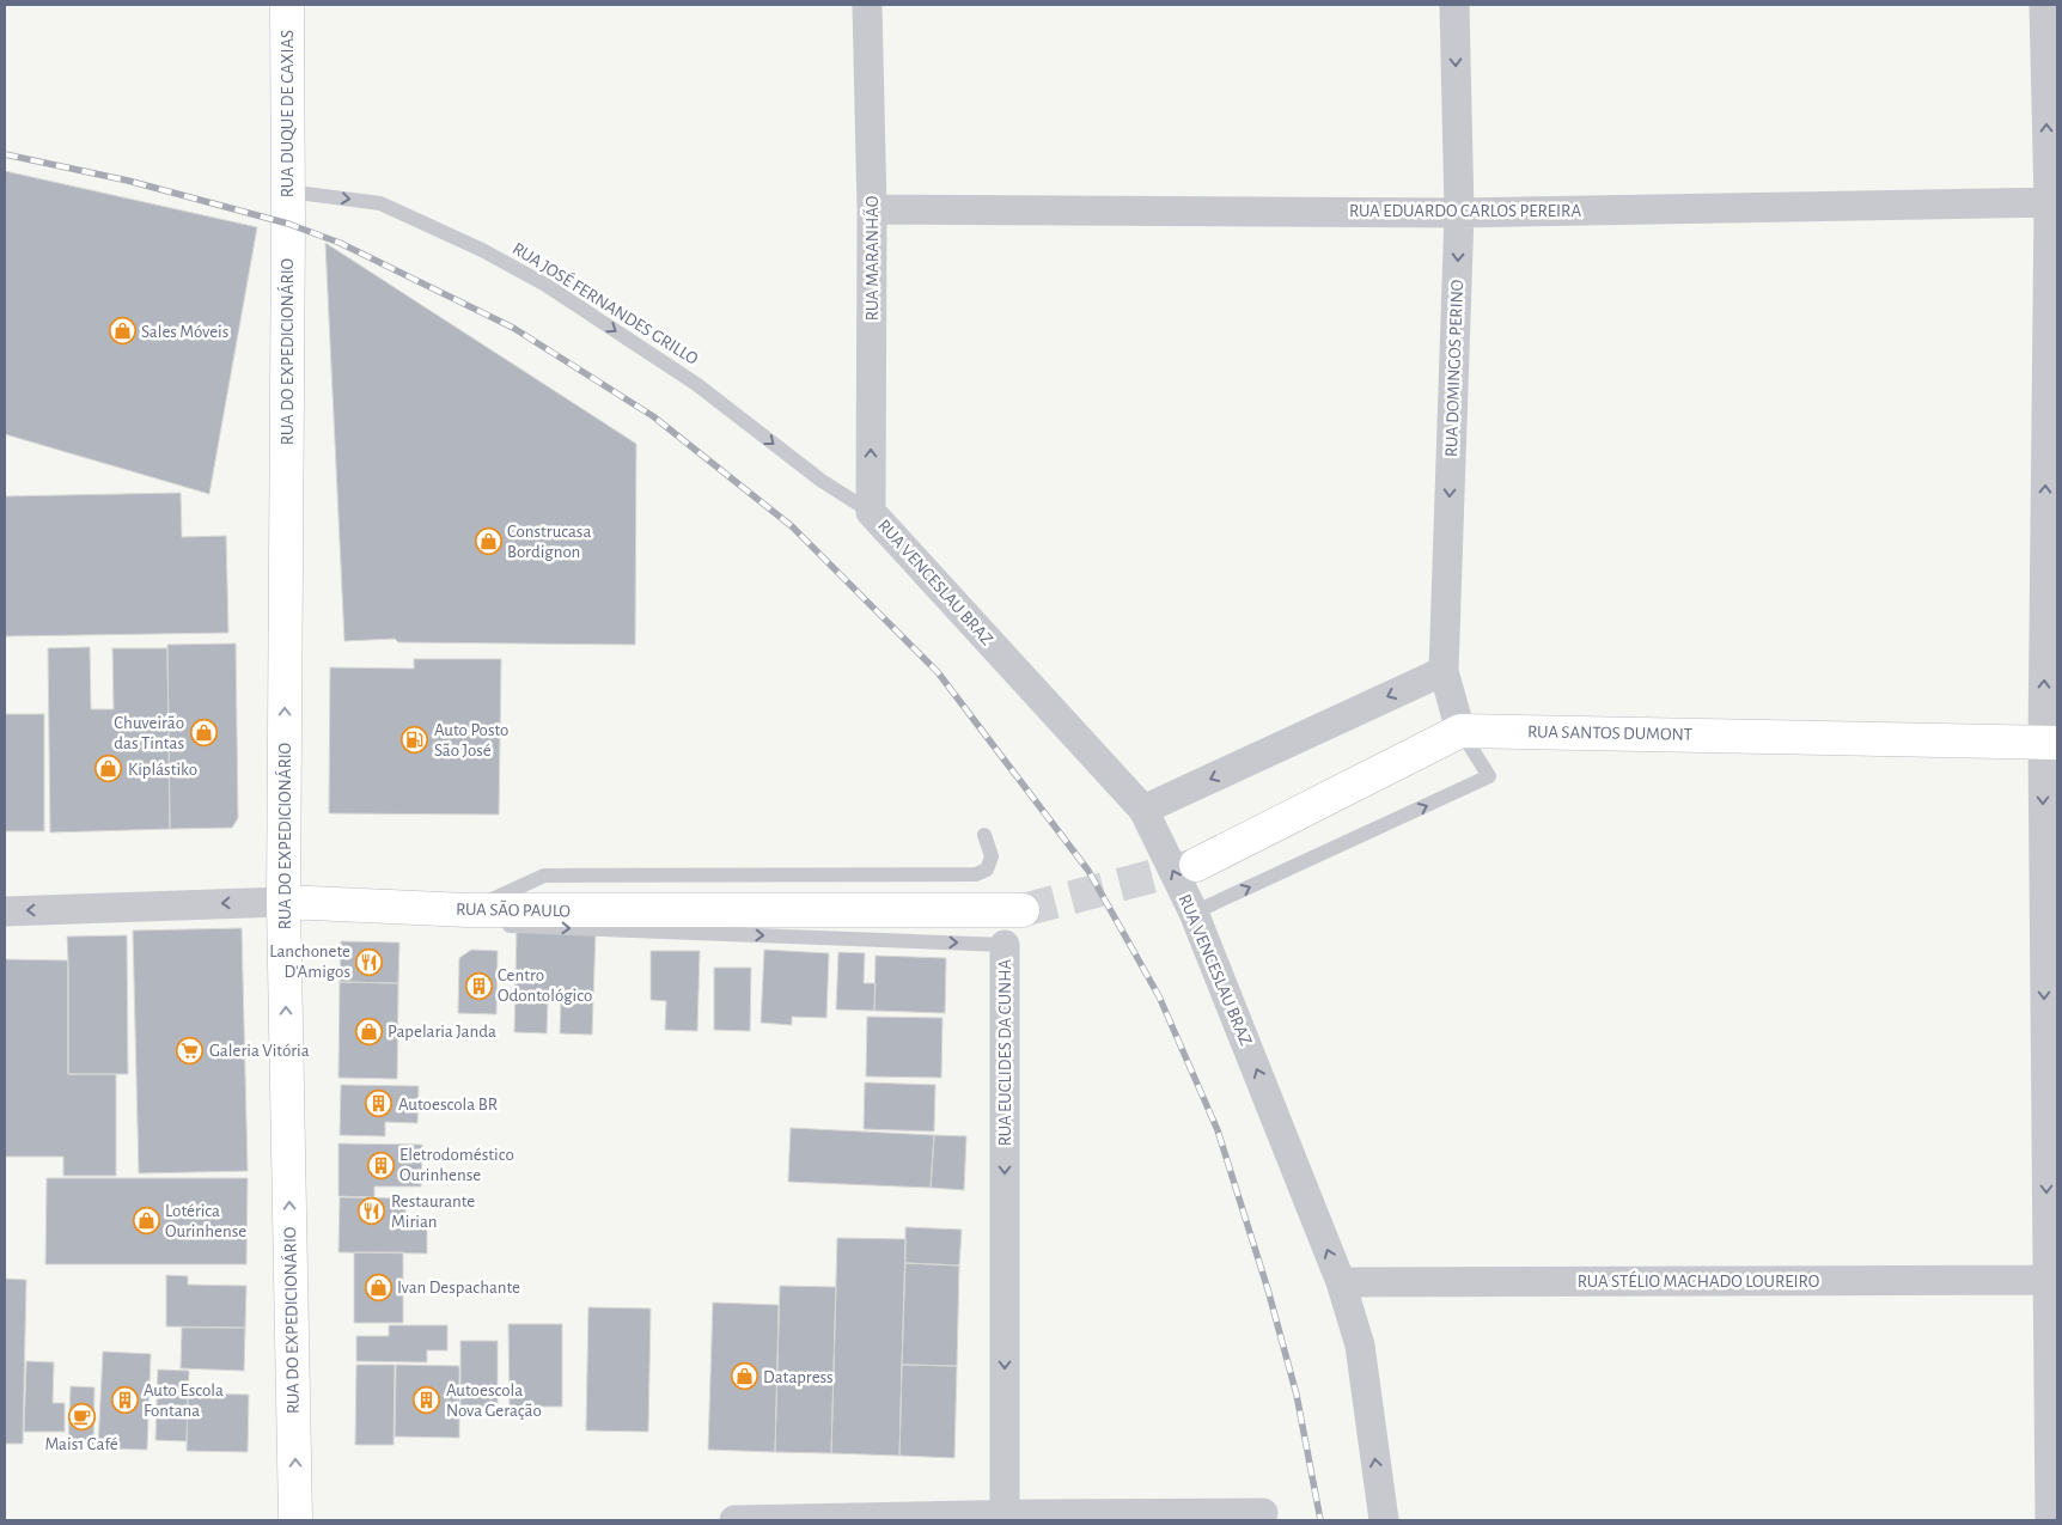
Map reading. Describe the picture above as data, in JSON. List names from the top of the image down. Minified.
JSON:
{"streets":{"street":["RUA DUQUE DE CAXIAS","RUA EDUARDO CARLOS PEREIRA","RUA MARANHÃO","RUA DO EXPEDICIONÁRIO","RUA DOMINGOS PERINO","RUA VENCESLAU BRAZ","RUA SANTOS DUMONT","RUA SÃO PAULO","RUA EUCLIDES DA CUNHA","RUA STÉLIO MACHADO LOUREIRO"],"lane":["RUA JOSÉ FERNANDES GRILLO"]},"crossings":[["RUA DUQUE DE CAXIAS","RUA JOSÉ FERNANDES GRILLO"],["RUA DUQUE DE CAXIAS","RUA DO EXPEDICIONÁRIO"],["RUA EDUARDO CARLOS PEREIRA","RUA MARANHÃO"],["RUA EDUARDO CARLOS PEREIRA","RUA DOMINGOS PERINO"],["RUA MARANHÃO","RUA JOSÉ FERNANDES GRILLO"],["RUA MARANHÃO","RUA VENCESLAU BRAZ"],["RUA JOSÉ FERNANDES GRILLO","RUA DO EXPEDICIONÁRIO"],["RUA JOSÉ FERNANDES GRILLO","RUA VENCESLAU BRAZ"],["RUA DO EXPEDICIONÁRIO","RUA SÃO PAULO"],["RUA DOMINGOS PERINO","RUA SANTOS DUMONT"],["RUA VENCESLAU BRAZ","RUA STÉLIO MACHADO LOUREIRO"],["RUA SÃO PAULO","RUA EUCLIDES DA CUNHA"]],"one_way":["RUA MARANHÃO","RUA JOSÉ FERNANDES GRILLO","RUA DO EXPEDICIONÁRIO","RUA DOMINGOS PERINO","RUA VENCESLAU BRAZ"],"places":{"shop":["Sales Móveis","Construcasa Bordignon","Chuveirão das Tintas","Kiplástiko","Papelaria Janda","Lotérica Ourinhense","Ivan Despachante","Datapress"],"fuel station":["Auto Posto São José"],"restaurant":["Lanchonete D'Amigos","Restaurante Mirian"],"building":["Centro Odontológico","Autoescola BR","Eletrodoméstico Ourinhense","Auto Escola Fontana","Autoescola Nova Geração"],"supermarket":["Galeria Vitória"],"cafe":["Mais1 Café"]}}
